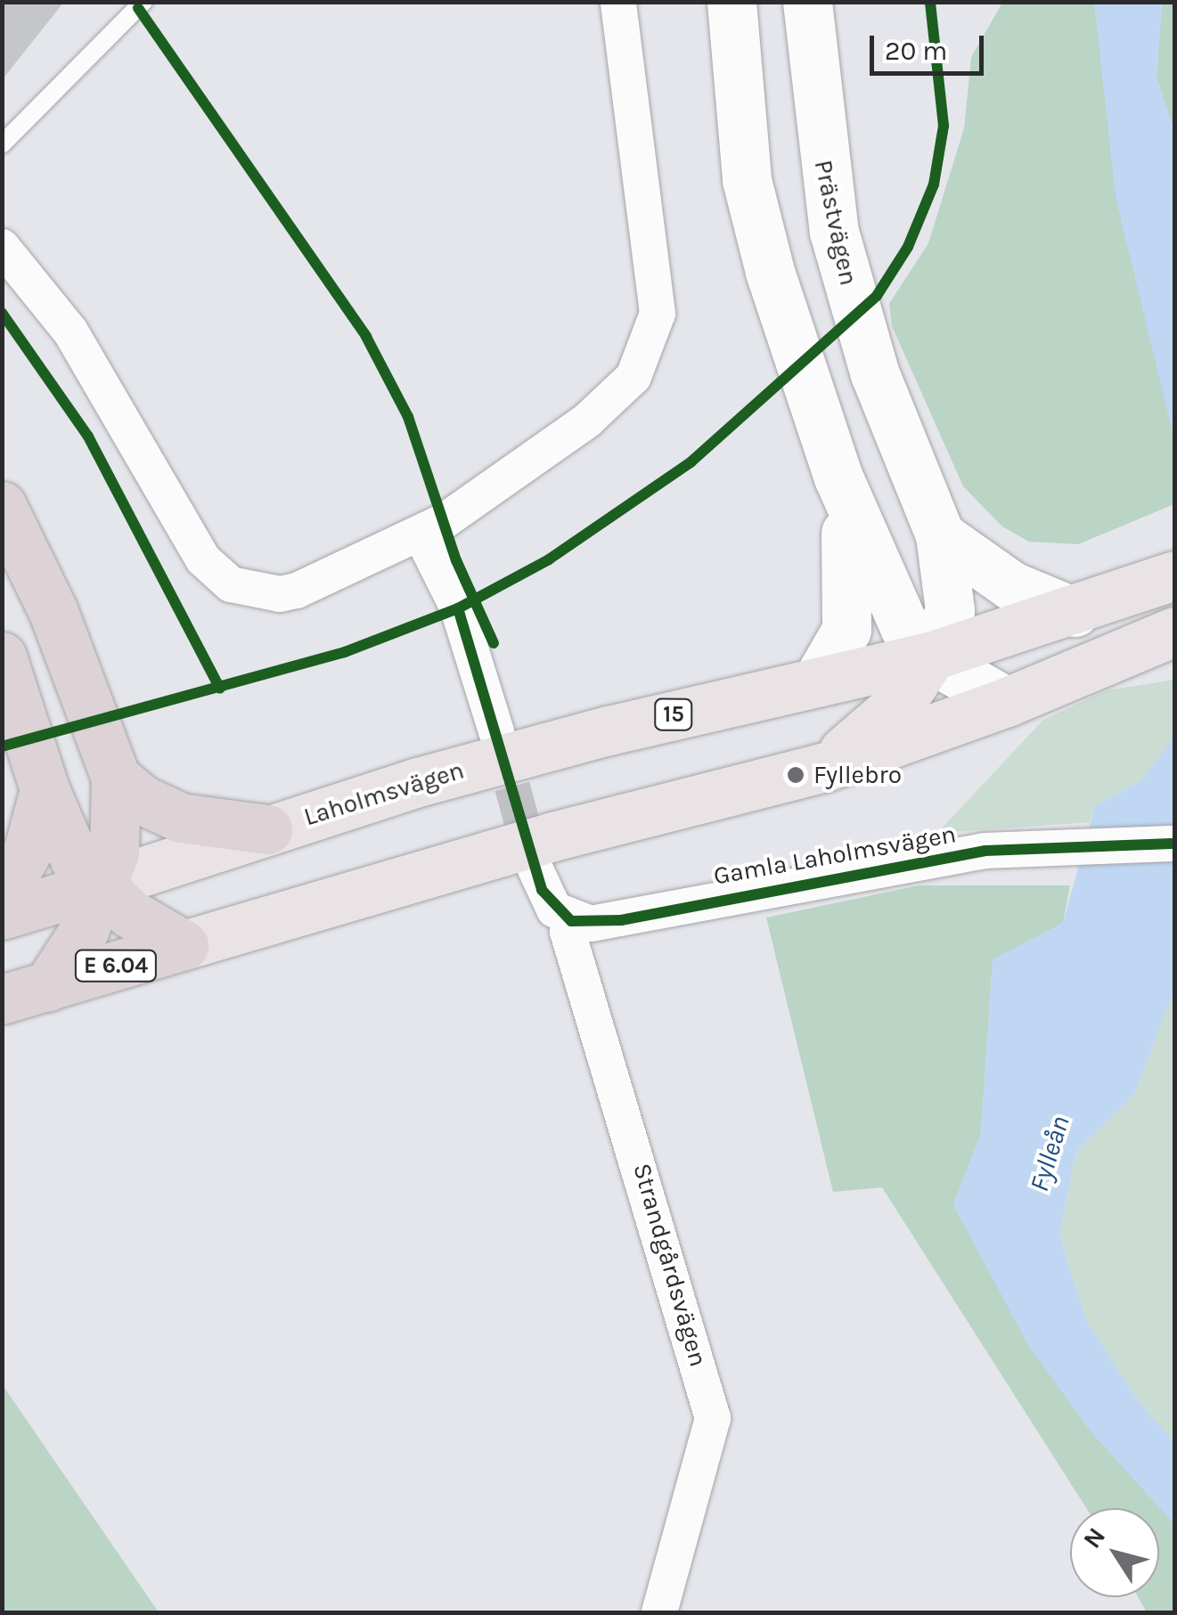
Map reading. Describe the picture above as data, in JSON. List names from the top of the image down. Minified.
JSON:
{"streets":{"highway":["Laholmsvägen","E 6.04"],"main road":["15"],"street":["Prästvägen","Gamla Laholmsvägen","Strandgårdsvägen"]},"crossings":[["Prästvägen","Laholmsvägen"],["Laholmsvägen","E 6.04"],["Gamla Laholmsvägen","Strandgårdsvägen"]],"water":["Fylleån"],"places":["Fyllebro"],"scale_bar":"20 m","north":"top left"}
